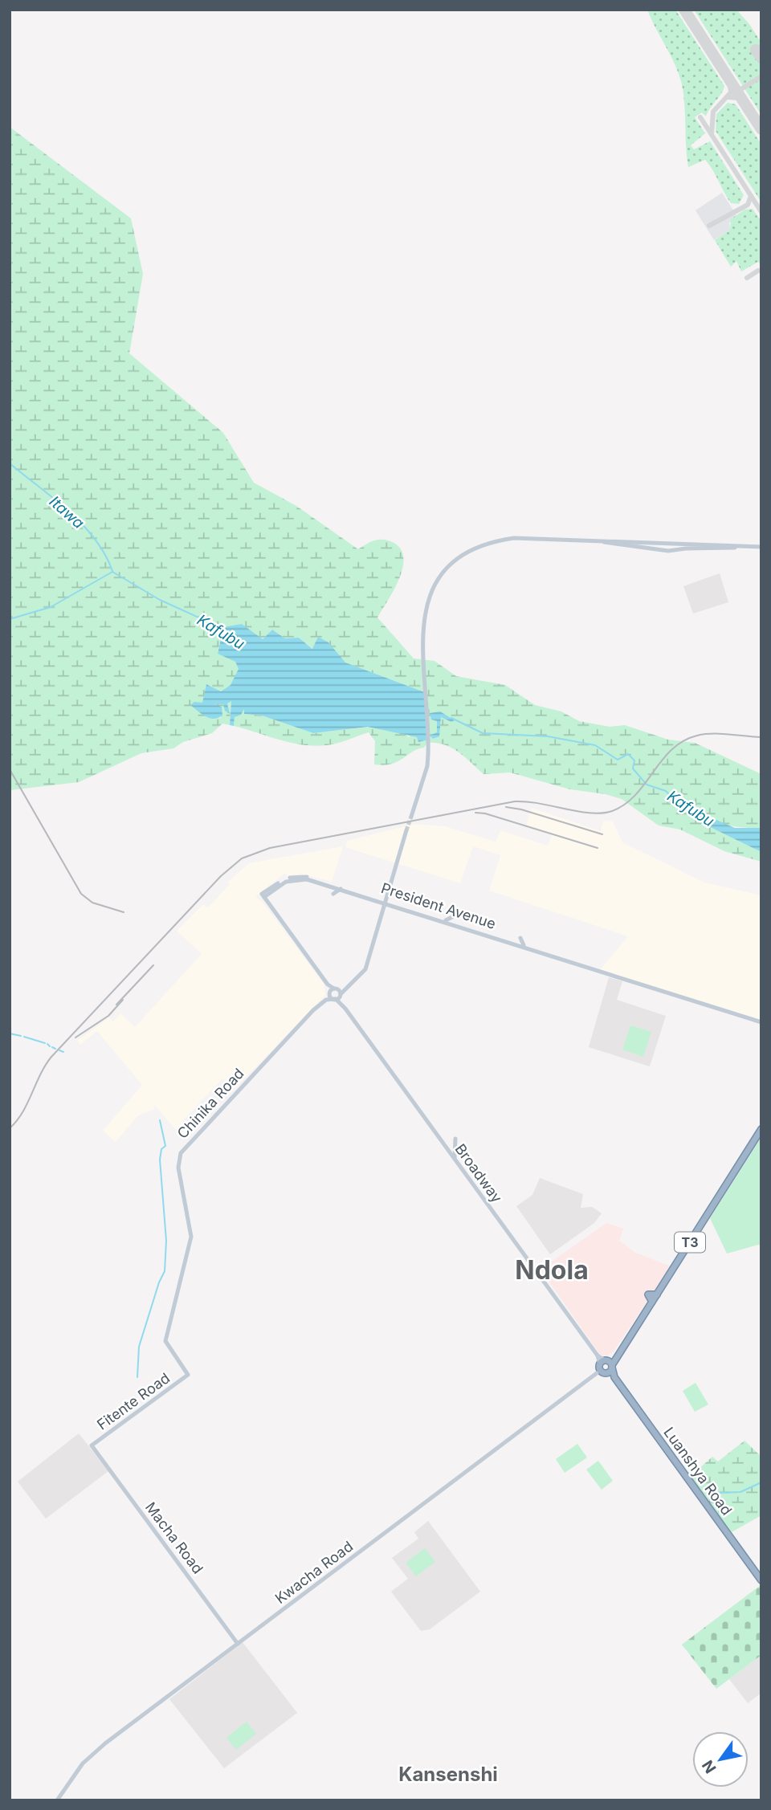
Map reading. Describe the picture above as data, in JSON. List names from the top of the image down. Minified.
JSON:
{"streets":{"highway":["T3","Luanshya Road"],"main road":["President Avenue","Chinika Road","Broadway","Fitente Road","Macha Road","Kwacha Road"]},"crossings":[["Chinika Road","Fitente Road"],["Broadway","T3"],["Fitente Road","Macha Road"],["Macha Road","Kwacha Road"]],"districts":["Ndola","Kansenshi"],"water":["Itawa","Kafubu"],"north":"bottom left"}
